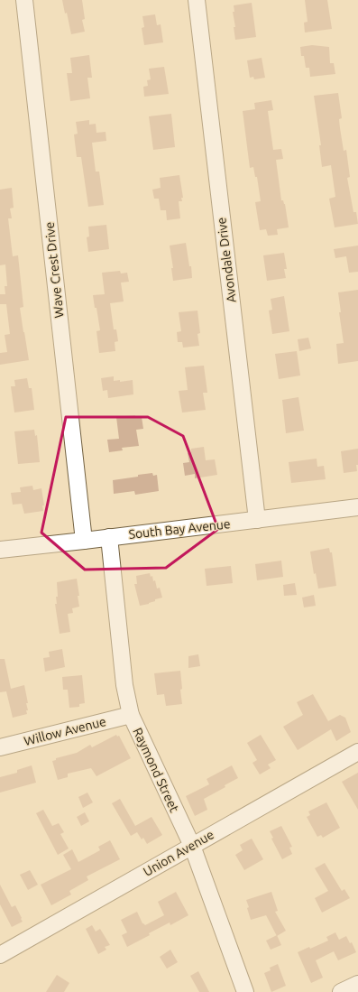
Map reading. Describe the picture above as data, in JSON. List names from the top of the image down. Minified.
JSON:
{"streets":{"street":["Avondale Drive","Wave Crest Drive","South Bay Avenue","Willow Avenue","Raymond Street","Union Avenue"]},"crossings":[["Avondale Drive","South Bay Avenue"],["Wave Crest Drive","South Bay Avenue"],["South Bay Avenue","Raymond Street"],["Willow Avenue","Raymond Street"],["Raymond Street","Union Avenue"]]}
